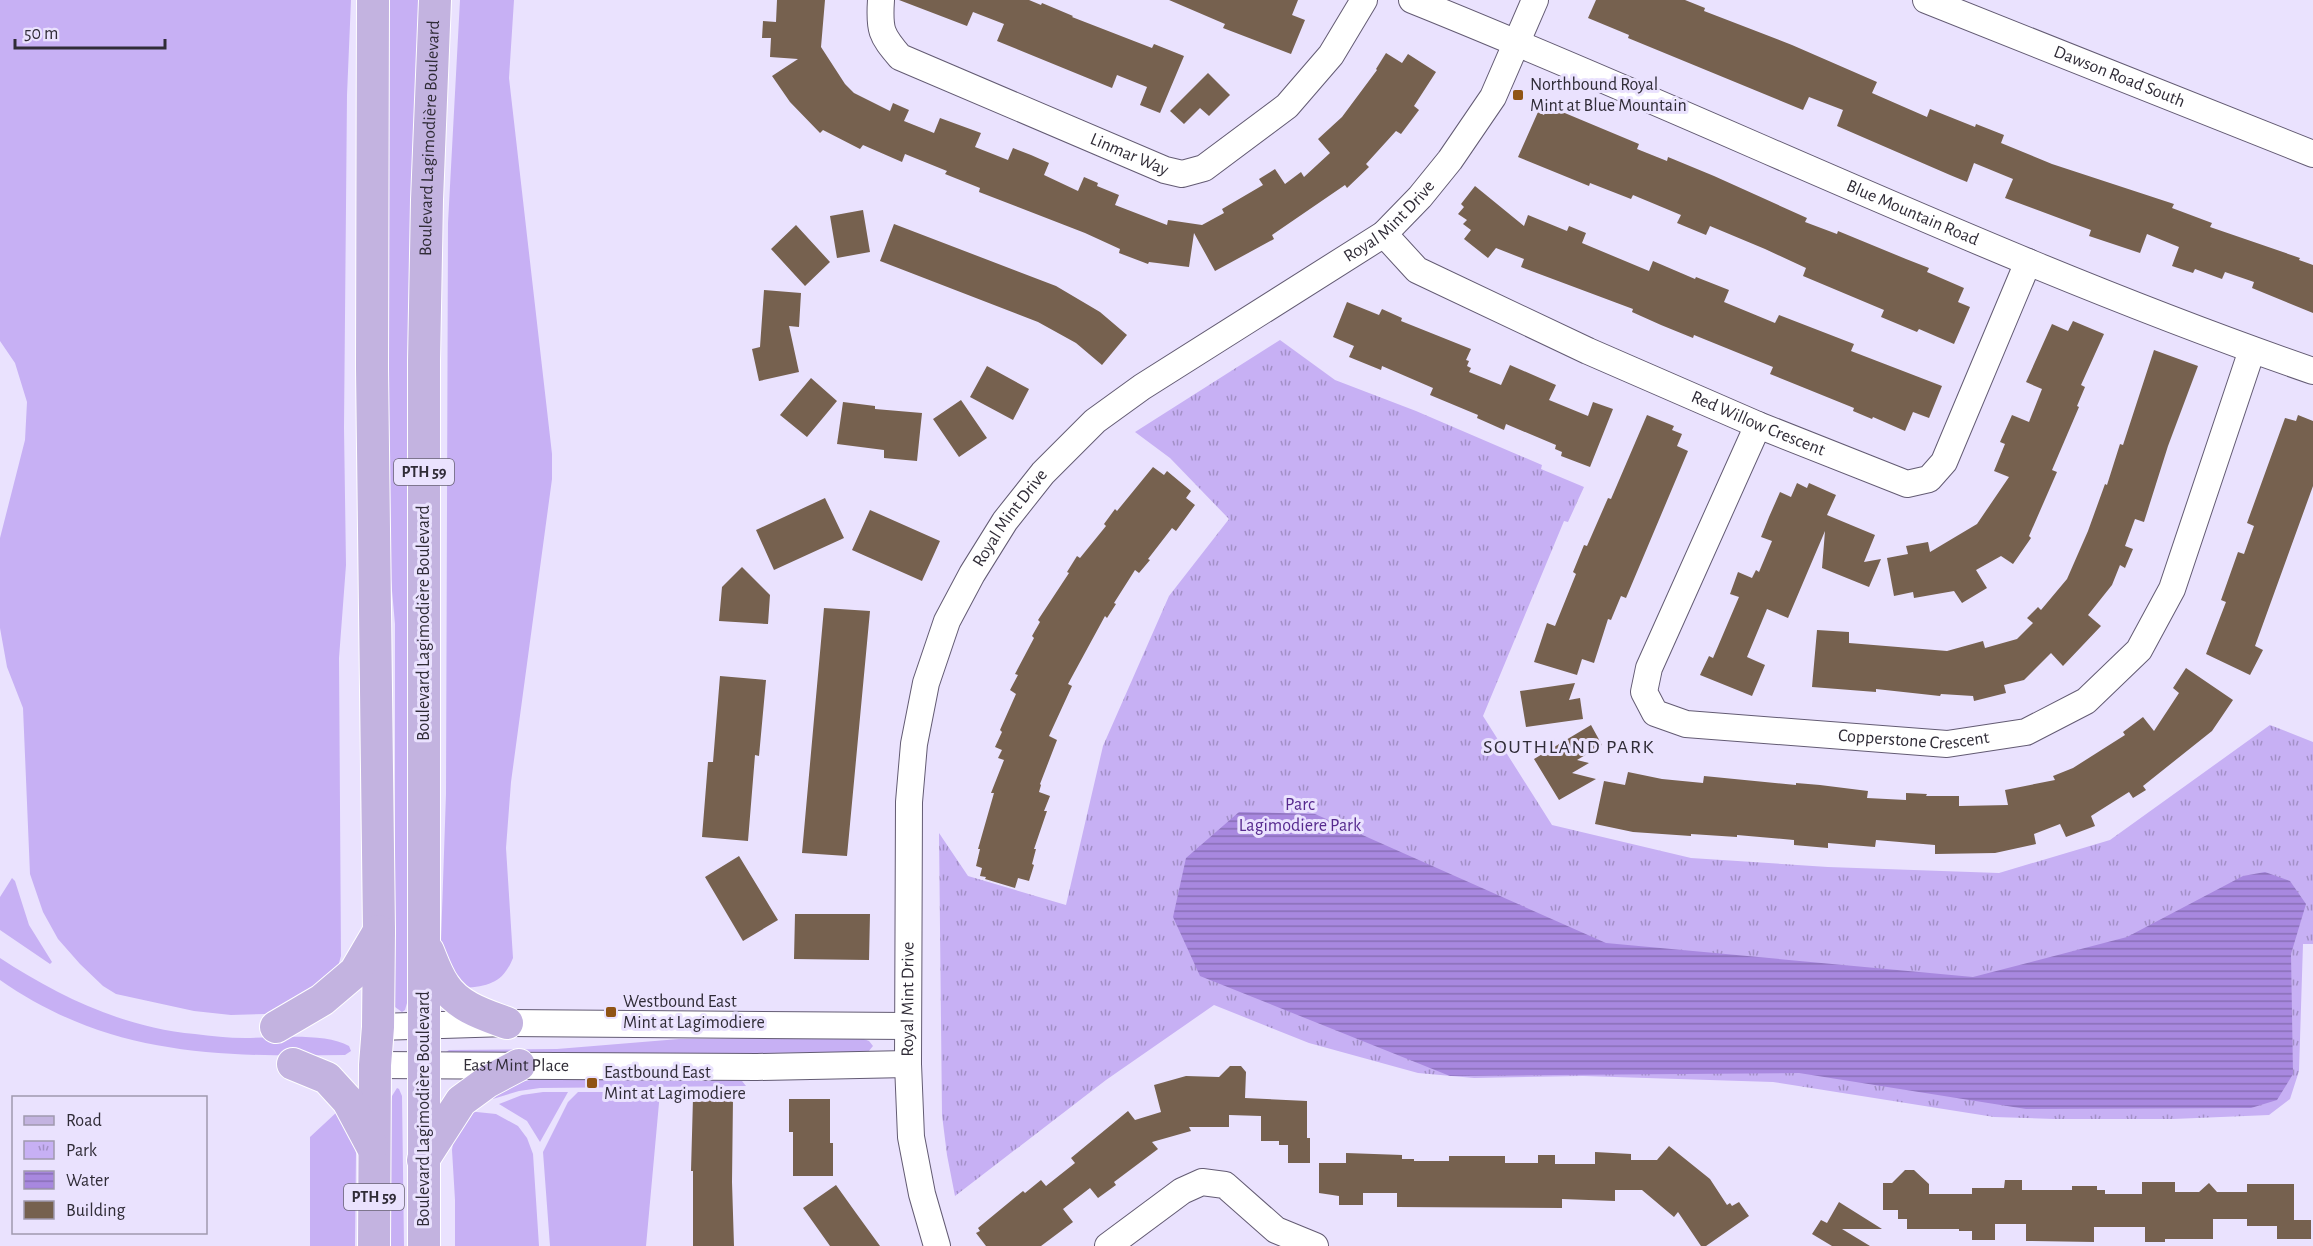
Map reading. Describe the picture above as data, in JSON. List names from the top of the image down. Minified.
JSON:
{"streets":{"main road":["Boulevard Lagimodière Boulevard","PTH 59"],"street":["Dawson Road South","Linmar Way","Blue Mountain Road","Royal Mint Drive","Red Willow Crescent","Copperstone Crescent","East Mint Place"]},"crossings":[["Boulevard Lagimodière Boulevard","East Mint Place"],["Blue Mountain Road","Royal Mint Drive"],["Blue Mountain Road","Red Willow Crescent"],["Blue Mountain Road","Copperstone Crescent"],["Royal Mint Drive","Red Willow Crescent"],["Royal Mint Drive","East Mint Place"],["Red Willow Crescent","Copperstone Crescent"],["PTH 59","East Mint Place"]],"districts":["SOUTHLAND PARK"],"parks":["Parc Lagimodiere Park"],"places":{"transit":["Northbound Royal Mint at Blue Mountain","Westbound East Mint at Lagimodiere","Eastbound East Mint at Lagimodiere"]},"legend":["Road","Park","Water","Building"],"scale_bar":"50 m"}
